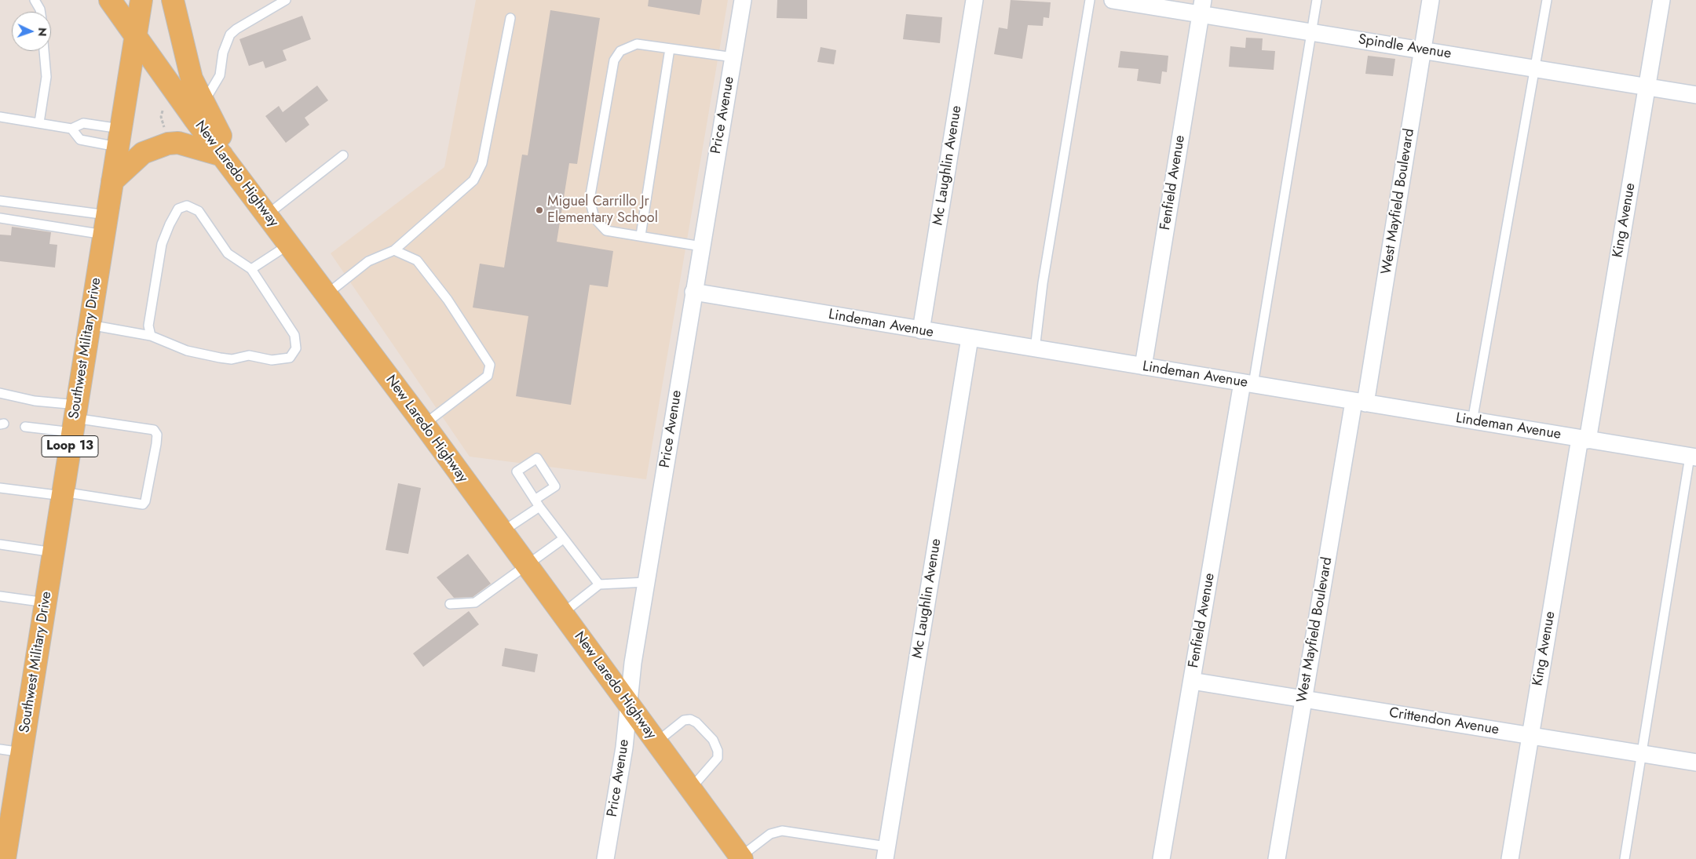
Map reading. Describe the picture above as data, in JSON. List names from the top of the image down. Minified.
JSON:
{"streets":{"main road":["New Laredo Highway","Southwest Military Drive","Loop 13"],"street":["Spindle Avenue","Price Avenue","Mc Laughlin Avenue","Fenfield Avenue","West Mayfield Boulevard","King Avenue","Lindeman Avenue","Crittendon Avenue"]},"crossings":[["Spindle Avenue","Fenfield Avenue"],["Spindle Avenue","West Mayfield Boulevard"],["Spindle Avenue","King Avenue"],["Price Avenue","New Laredo Highway"],["Price Avenue","Lindeman Avenue"],["Mc Laughlin Avenue","Lindeman Avenue"],["New Laredo Highway","Southwest Military Drive"],["Fenfield Avenue","Lindeman Avenue"],["Fenfield Avenue","Crittendon Avenue"],["West Mayfield Boulevard","Lindeman Avenue"],["West Mayfield Boulevard","Crittendon Avenue"],["King Avenue","Lindeman Avenue"],["King Avenue","Crittendon Avenue"]],"places":["Miguel Carrillo Jr Elementary School"],"north":"right"}
